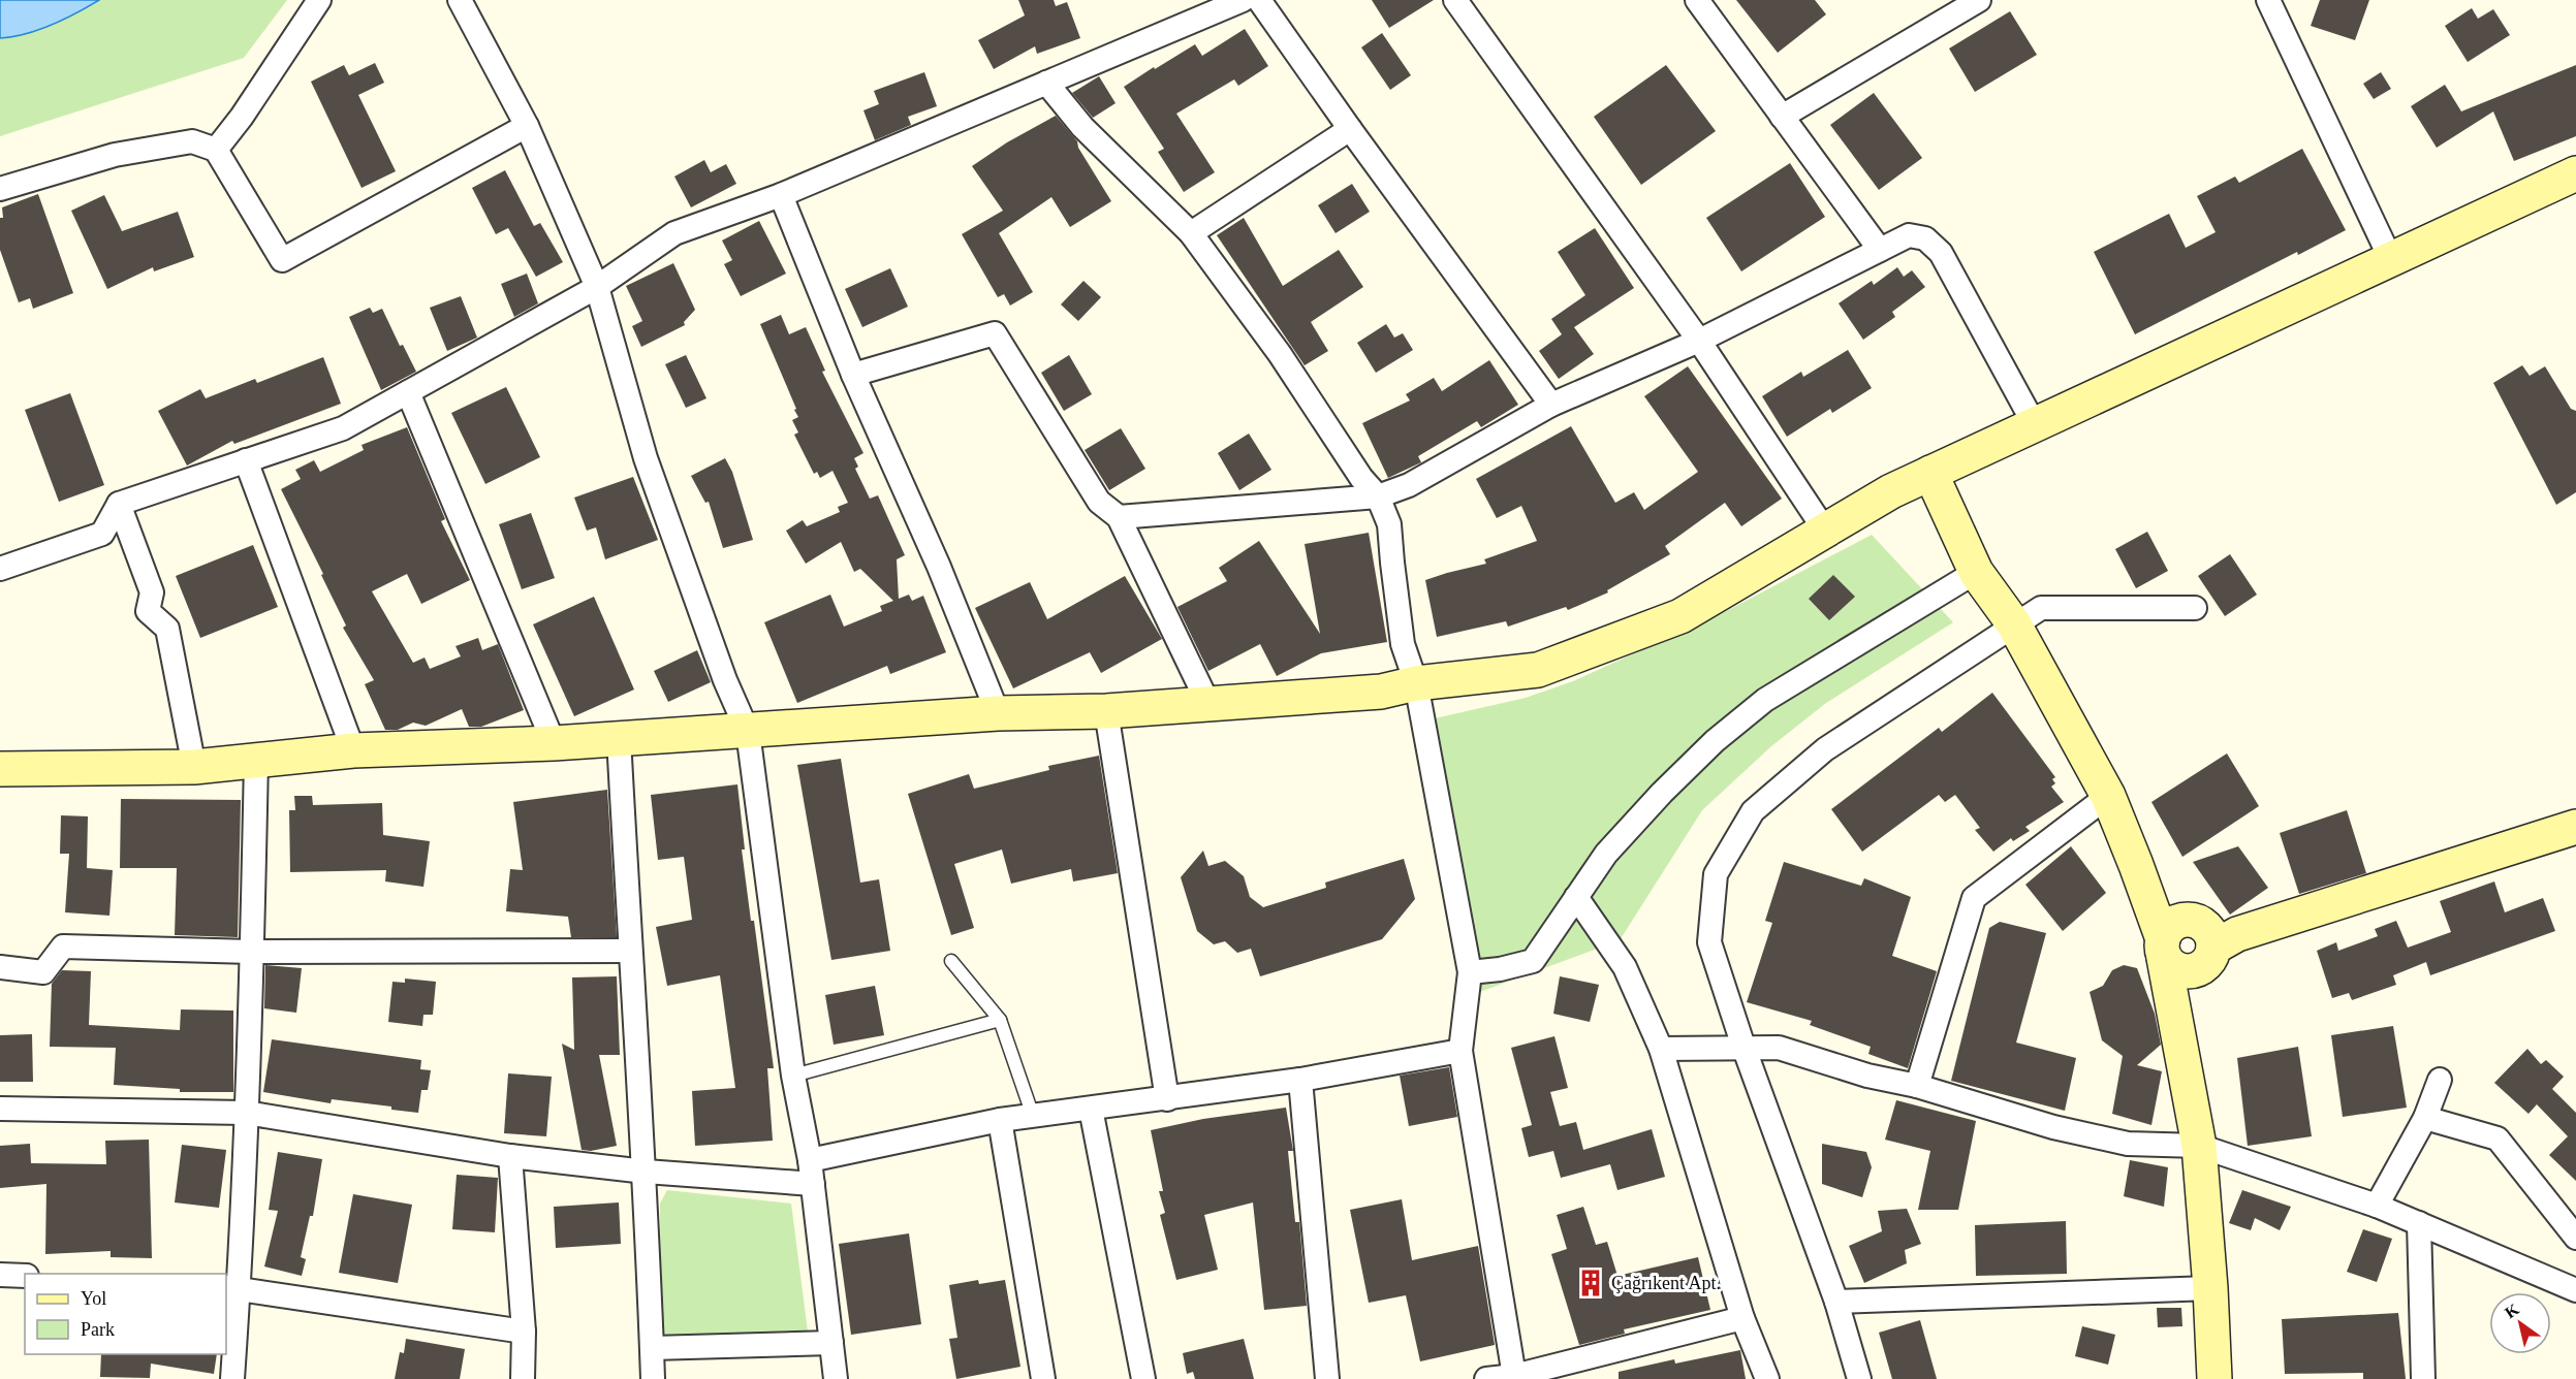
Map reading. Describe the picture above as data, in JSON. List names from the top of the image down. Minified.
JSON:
{"places":{"building":["Çağrıkent Apt."]},"legend":["Yol","Park"],"north":"top left"}
